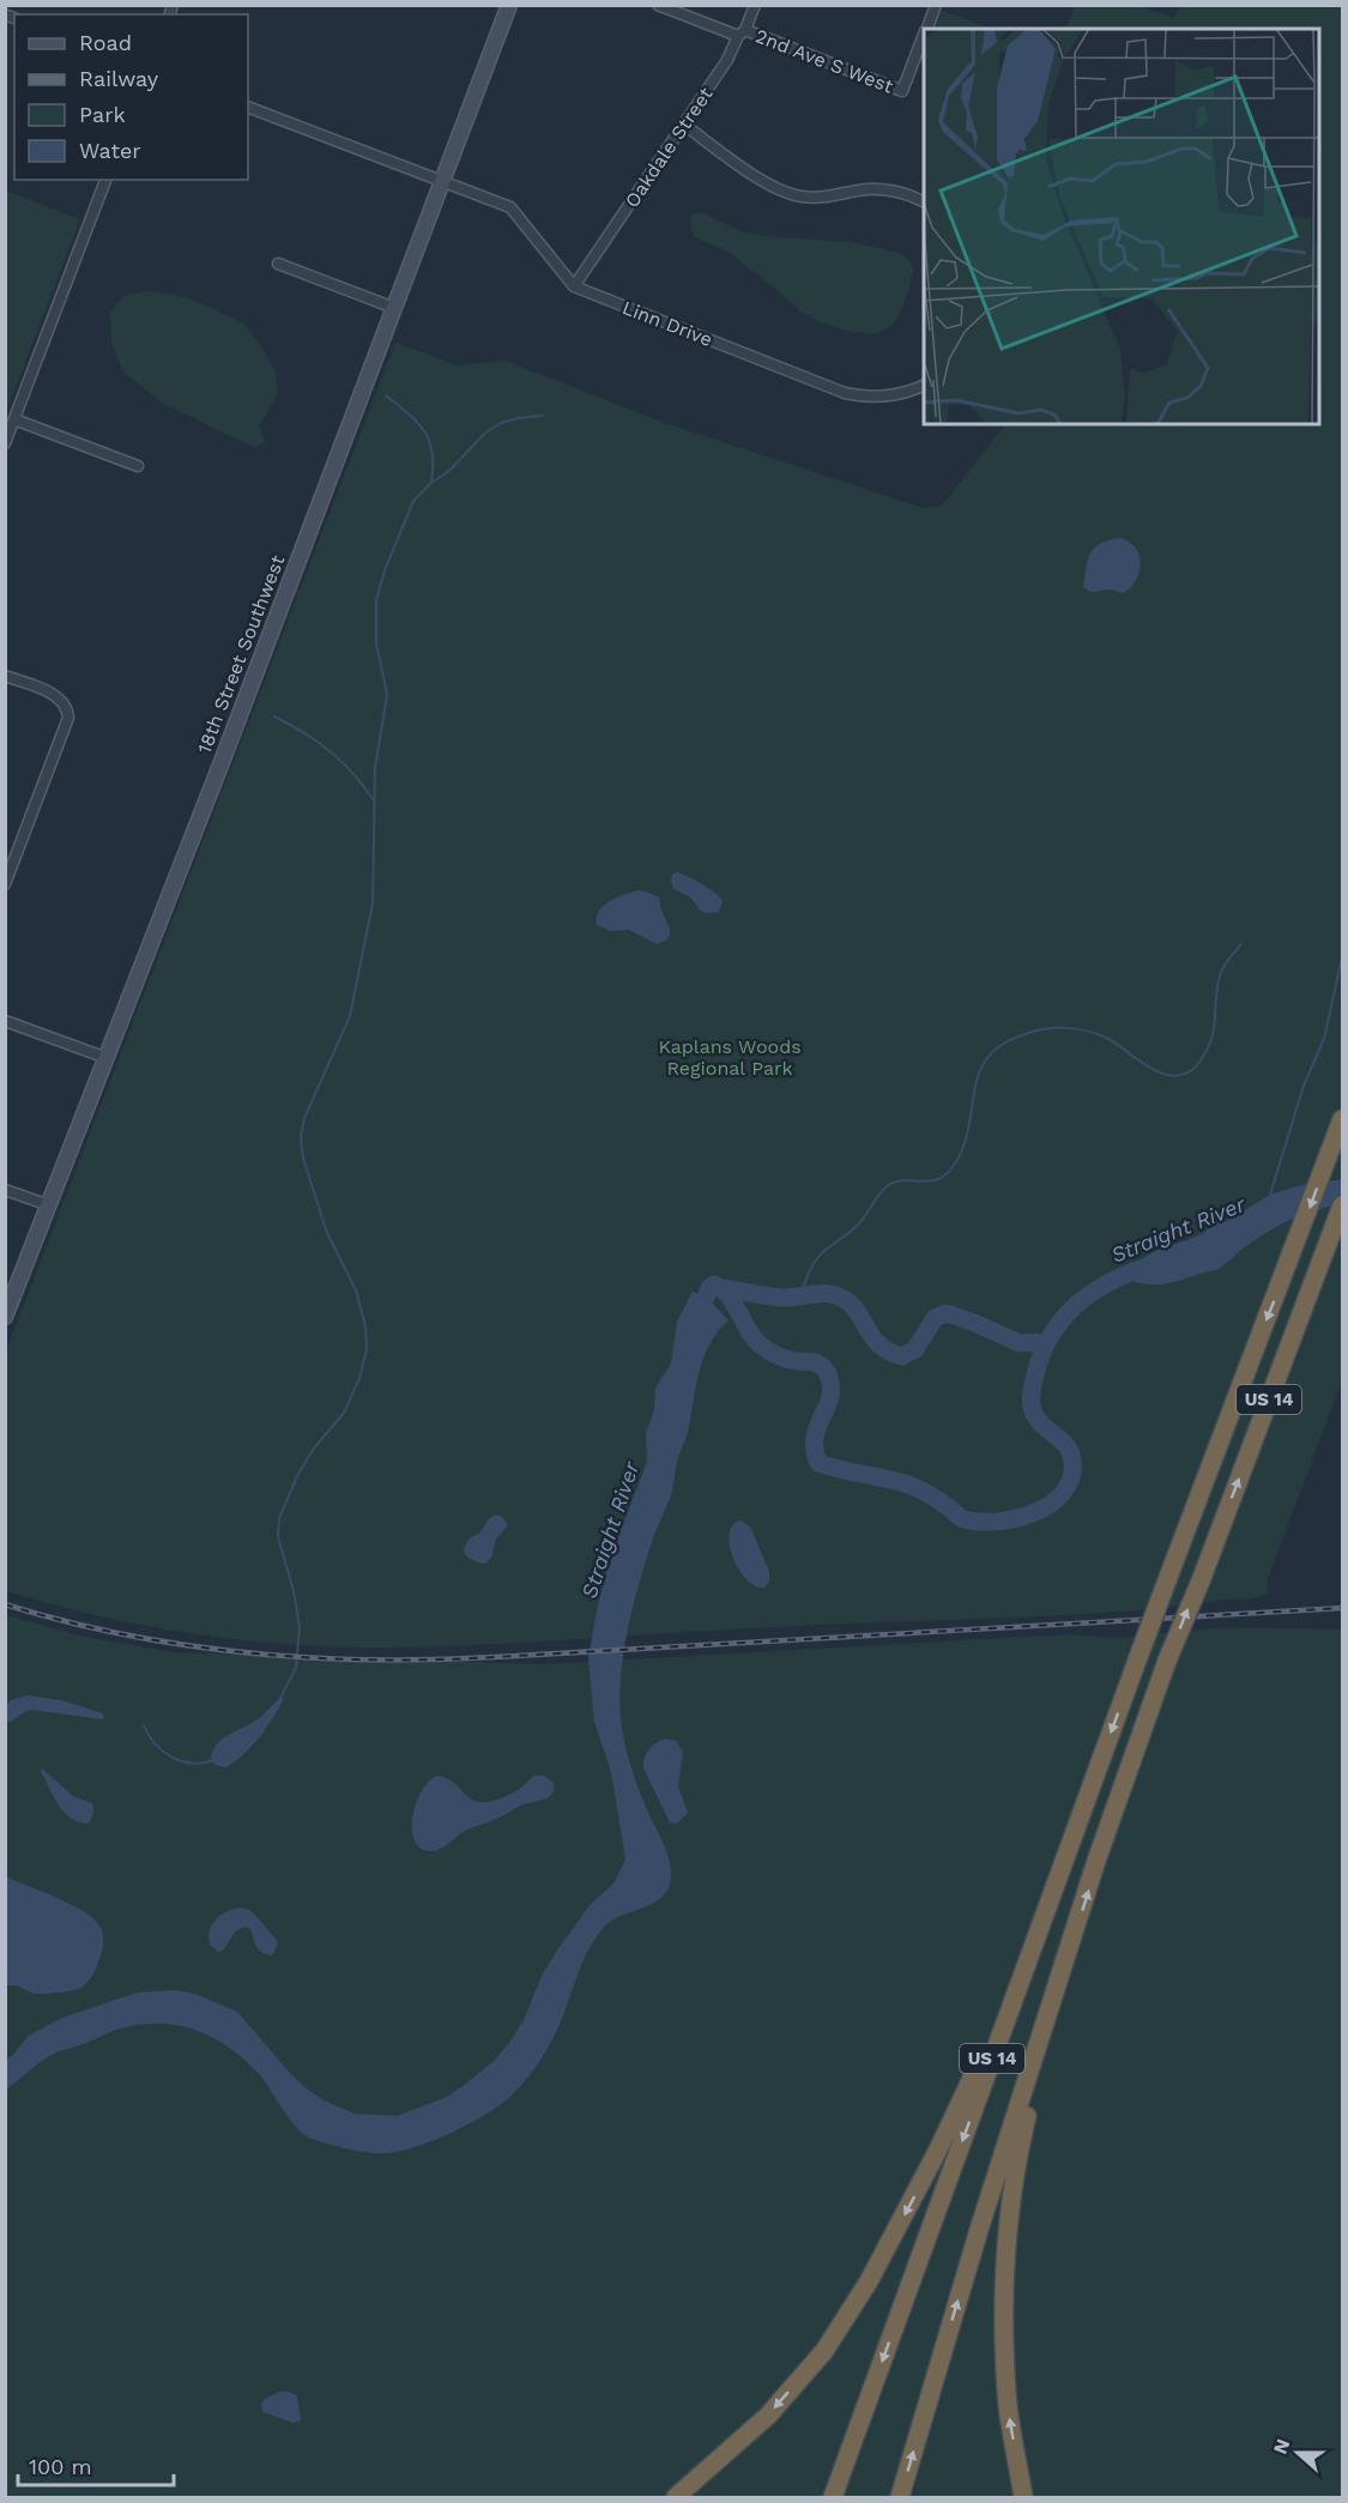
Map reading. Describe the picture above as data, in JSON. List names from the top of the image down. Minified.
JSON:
{"streets":{"highway":["US 14"],"street":["2nd Ave S West","Oakdale Street","Linn Drive","18th Street Southwest"]},"crossings":[["2nd Ave S West","Oakdale Street"],["Oakdale Street","Linn Drive"]],"water":["Straight River"],"parks":["Kaplans Woods Regional Park"],"legend":["Road","Railway","Park","Water"],"scale_bar":"100 m","north":"left"}
